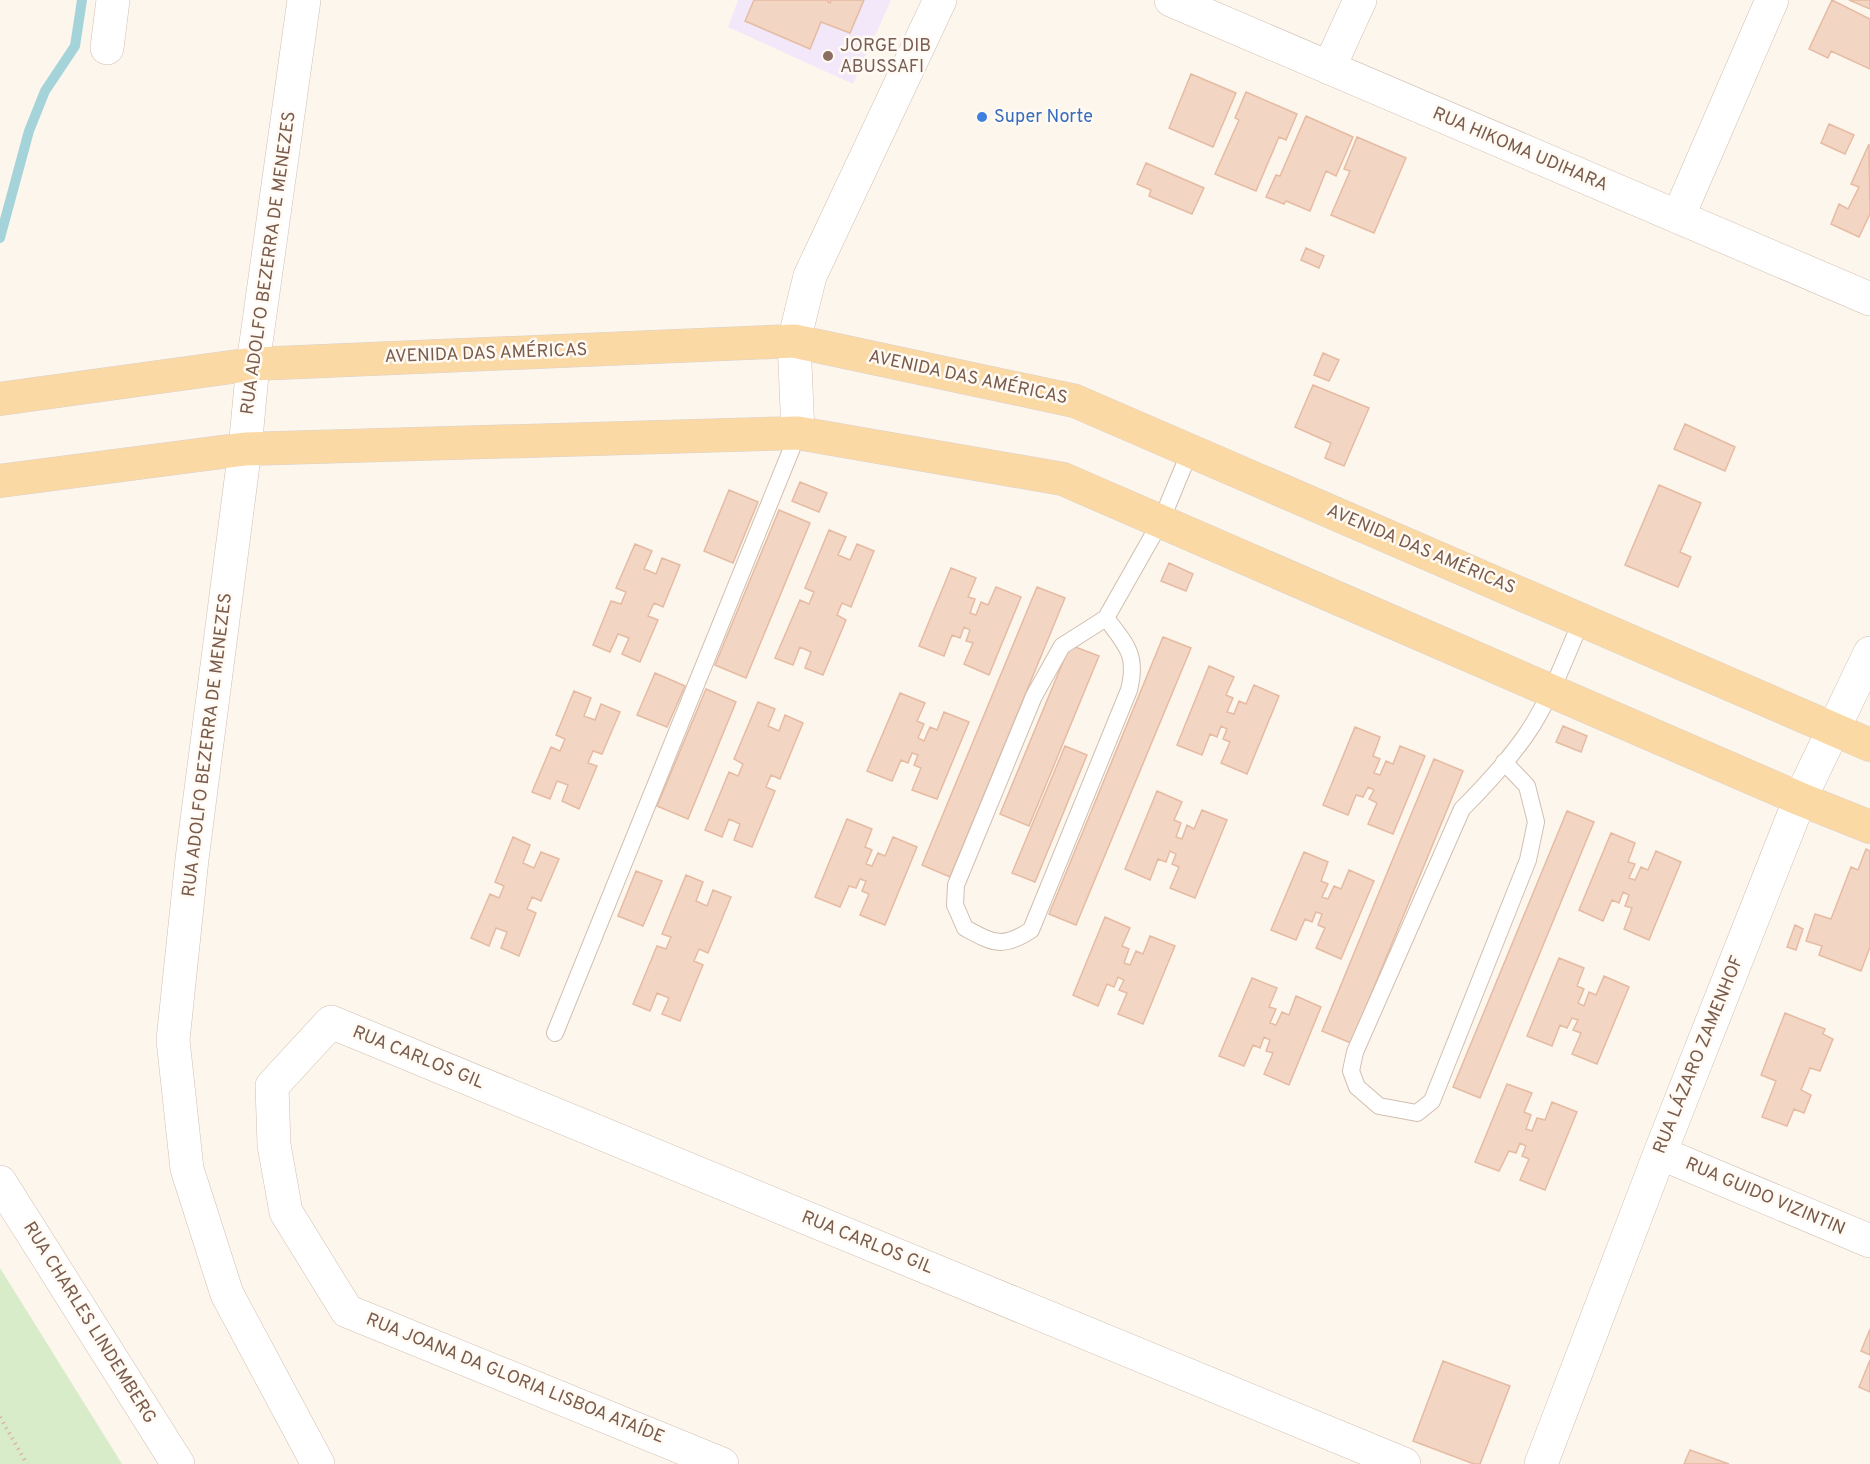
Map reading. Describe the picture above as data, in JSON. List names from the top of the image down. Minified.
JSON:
{"streets":{"main road":["AVENIDA DAS AMÉRICAS"],"street":["RUA HIKOMA UDIHARA","RUA ADOLFO BEZERRA DE MENEZES","RUA LÁZARO ZAMENHOF","RUA CARLOS GIL","RUA GUIDO VIZINTIN","RUA CHARLES LINDEMBERG","RUA JOANA DA GLORIA LISBOA ATAÍDE"]},"crossings":[["RUA ADOLFO BEZERRA DE MENEZES","AVENIDA DAS AMÉRICAS"],["AVENIDA DAS AMÉRICAS","RUA LÁZARO ZAMENHOF"],["RUA LÁZARO ZAMENHOF","RUA GUIDO VIZINTIN"],["RUA CARLOS GIL","RUA JOANA DA GLORIA LISBOA ATAÍDE"]],"places":["JORGE DIB ABUSSAFI","Super Norte"]}
